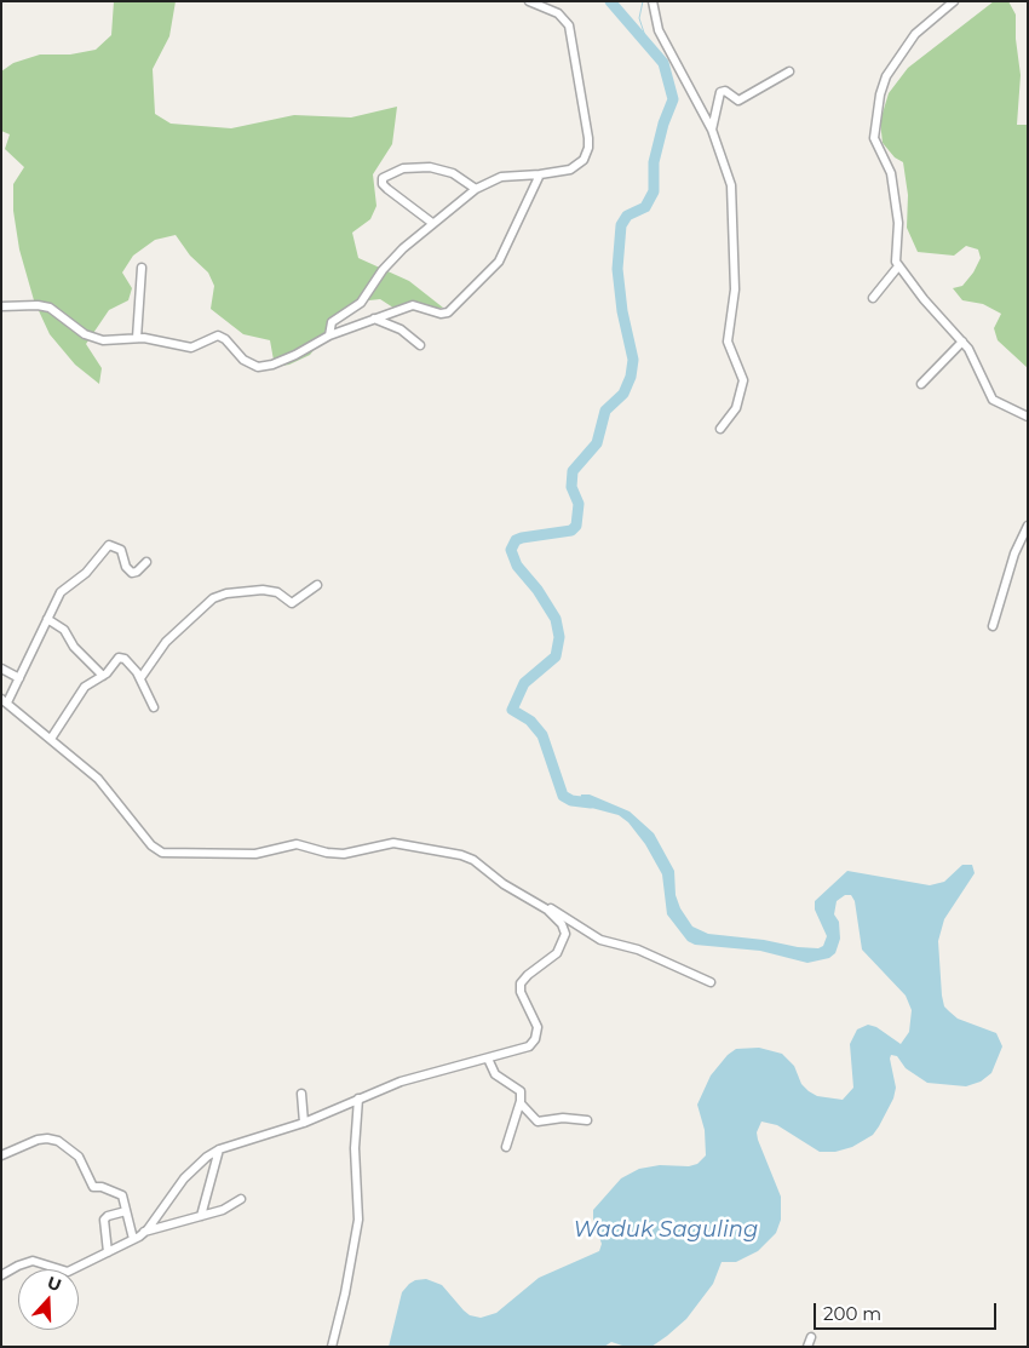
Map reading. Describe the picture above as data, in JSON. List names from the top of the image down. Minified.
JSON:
{"water":["Waduk Saguling"],"scale_bar":"200 m","north":"top"}
